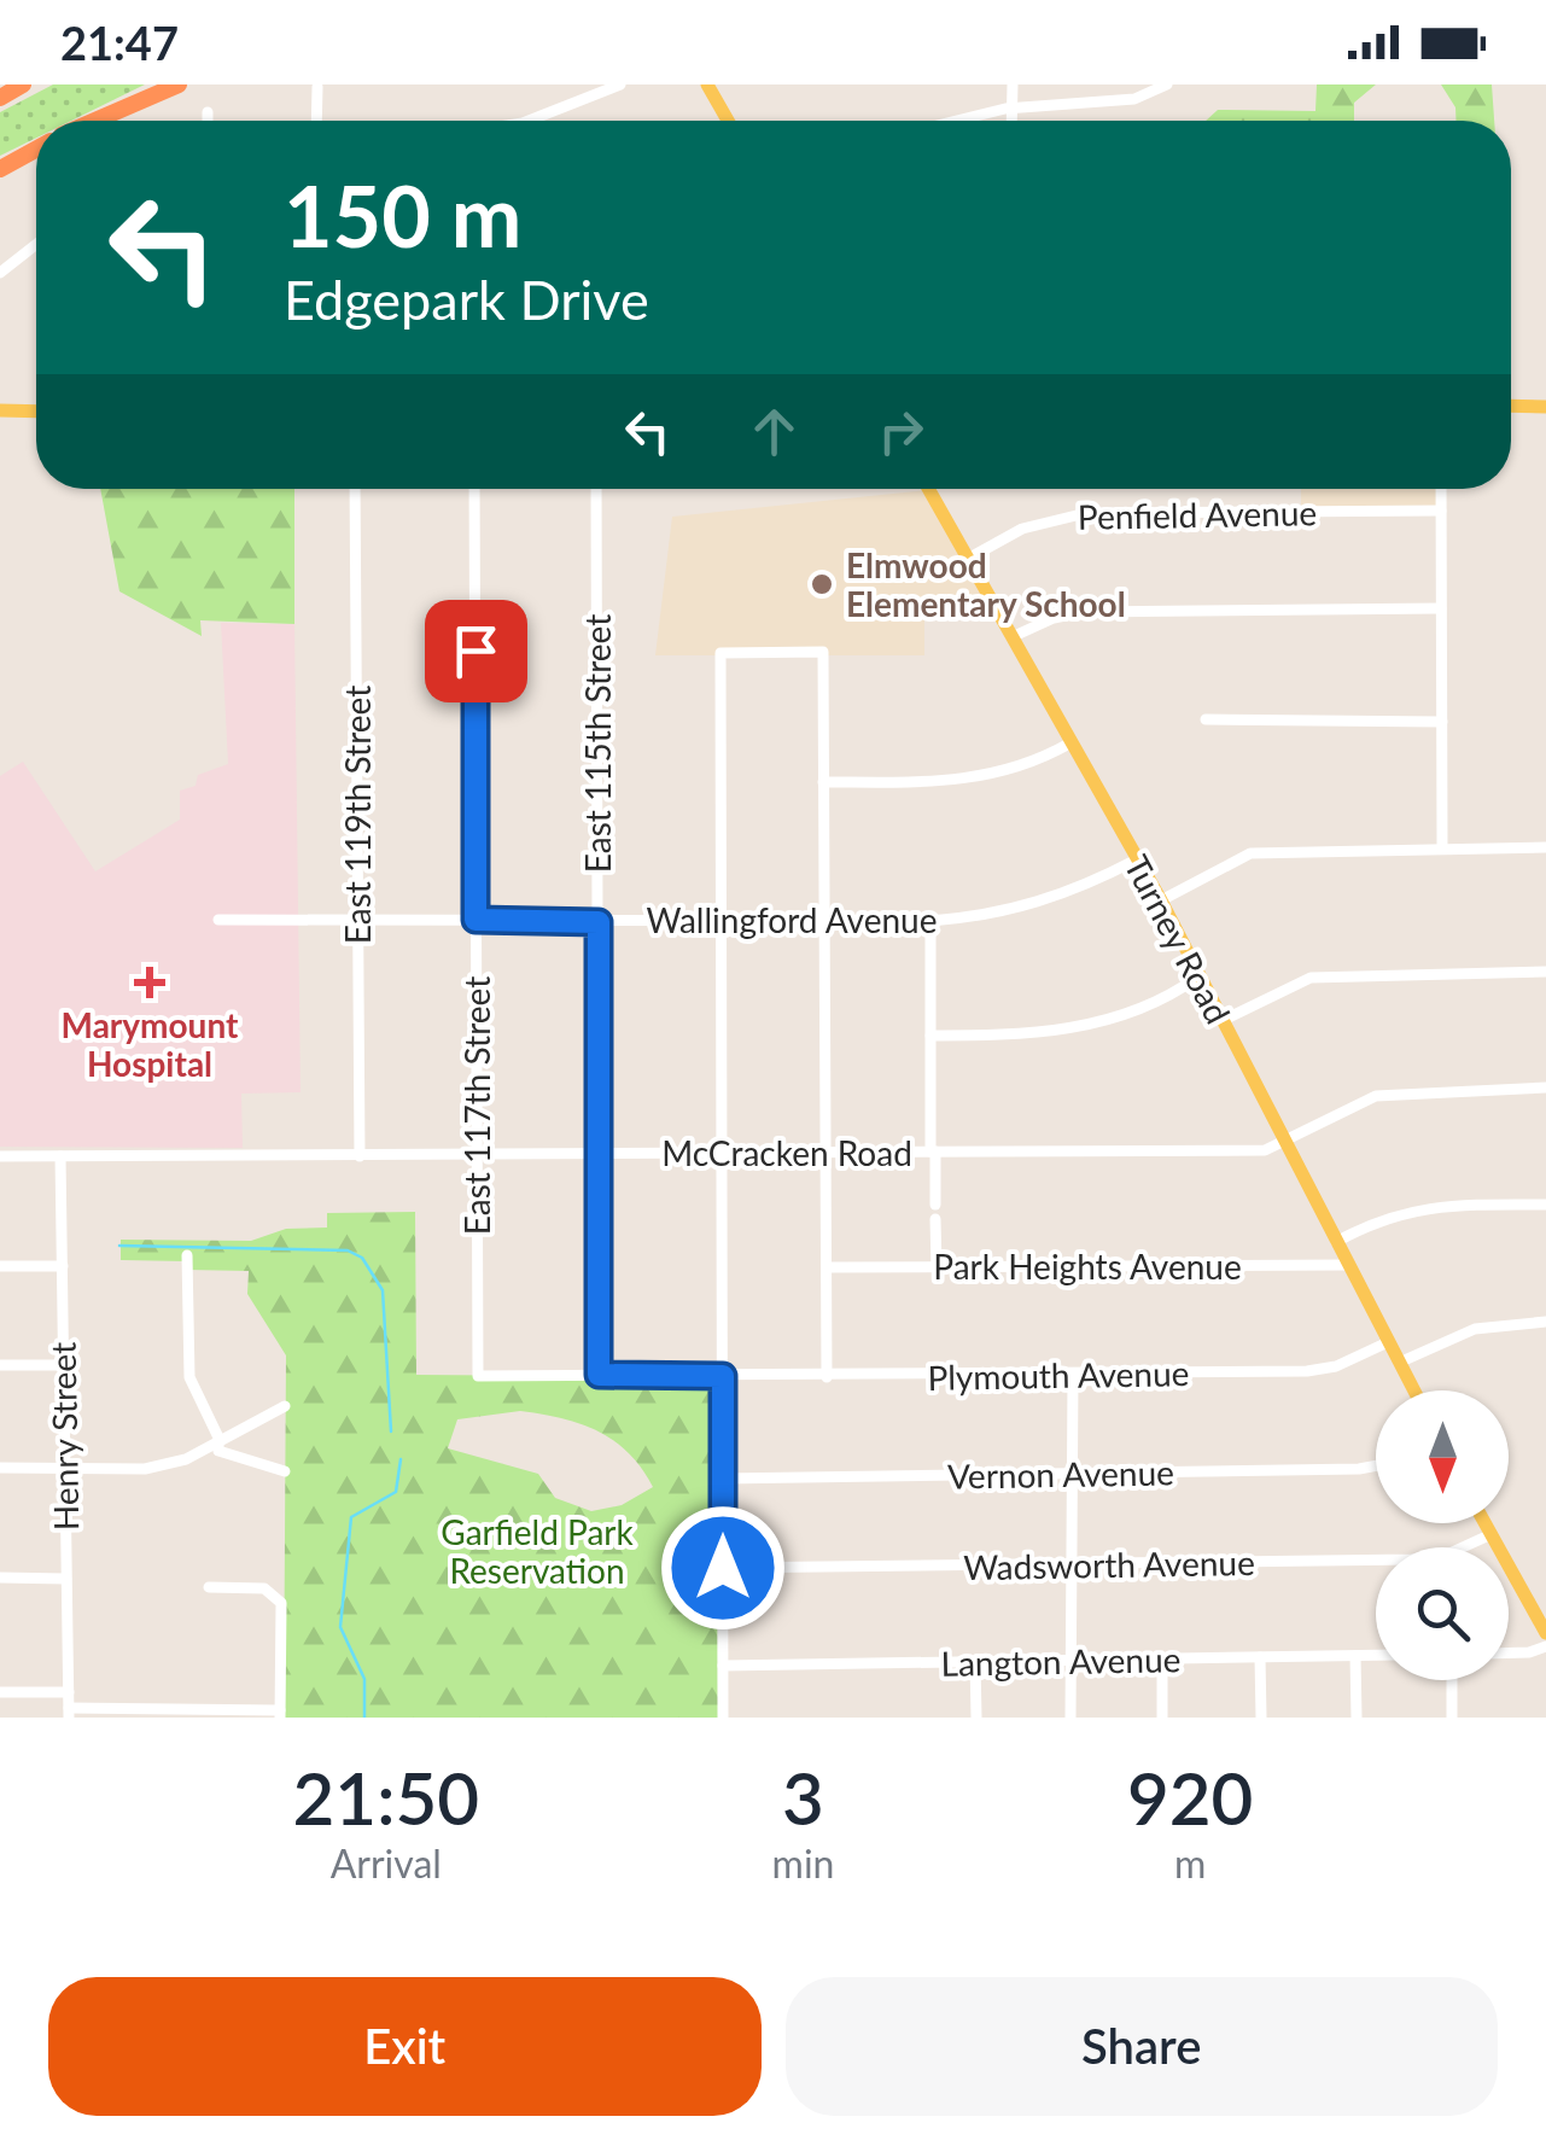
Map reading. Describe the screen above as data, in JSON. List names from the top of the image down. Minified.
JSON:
{"streets":{"main road":["Turney Road"],"street":["Penfield Avenue","East 115th Street","East 119th Street","Wallingford Avenue","East 117th Street","McCracken Road","Park Heights Avenue","Plymouth Avenue","Henry Street","Vernon Avenue","Wadsworth Avenue","Langton Avenue"]},"crossings":[["Penfield Avenue","Turney Road"],["East 115th Street","Wallingford Avenue"],["East 115th Street","McCracken Road"],["East 115th Street","Plymouth Avenue"],["East 119th Street","Wallingford Avenue"],["East 119th Street","McCracken Road"],["Wallingford Avenue","Turney Road"],["Wallingford Avenue","East 117th Street"],["Turney Road","McCracken Road"],["Turney Road","Park Heights Avenue"],["Turney Road","Plymouth Avenue"],["East 117th Street","McCracken Road"],["East 117th Street","Plymouth Avenue"],["McCracken Road","Henry Street"]],"parks":["Garfield Park Reservation"],"places":{"other":["Elmwood Elementary School"],"health":["Marymount Hospital"]},"north":"bottom","page":{"status":"21:47","turn":["150 m","Edgepark Drive"],"eta":["21:50","Arrival","3","min","920","m"],"buttons":["Exit","Share"]}}
